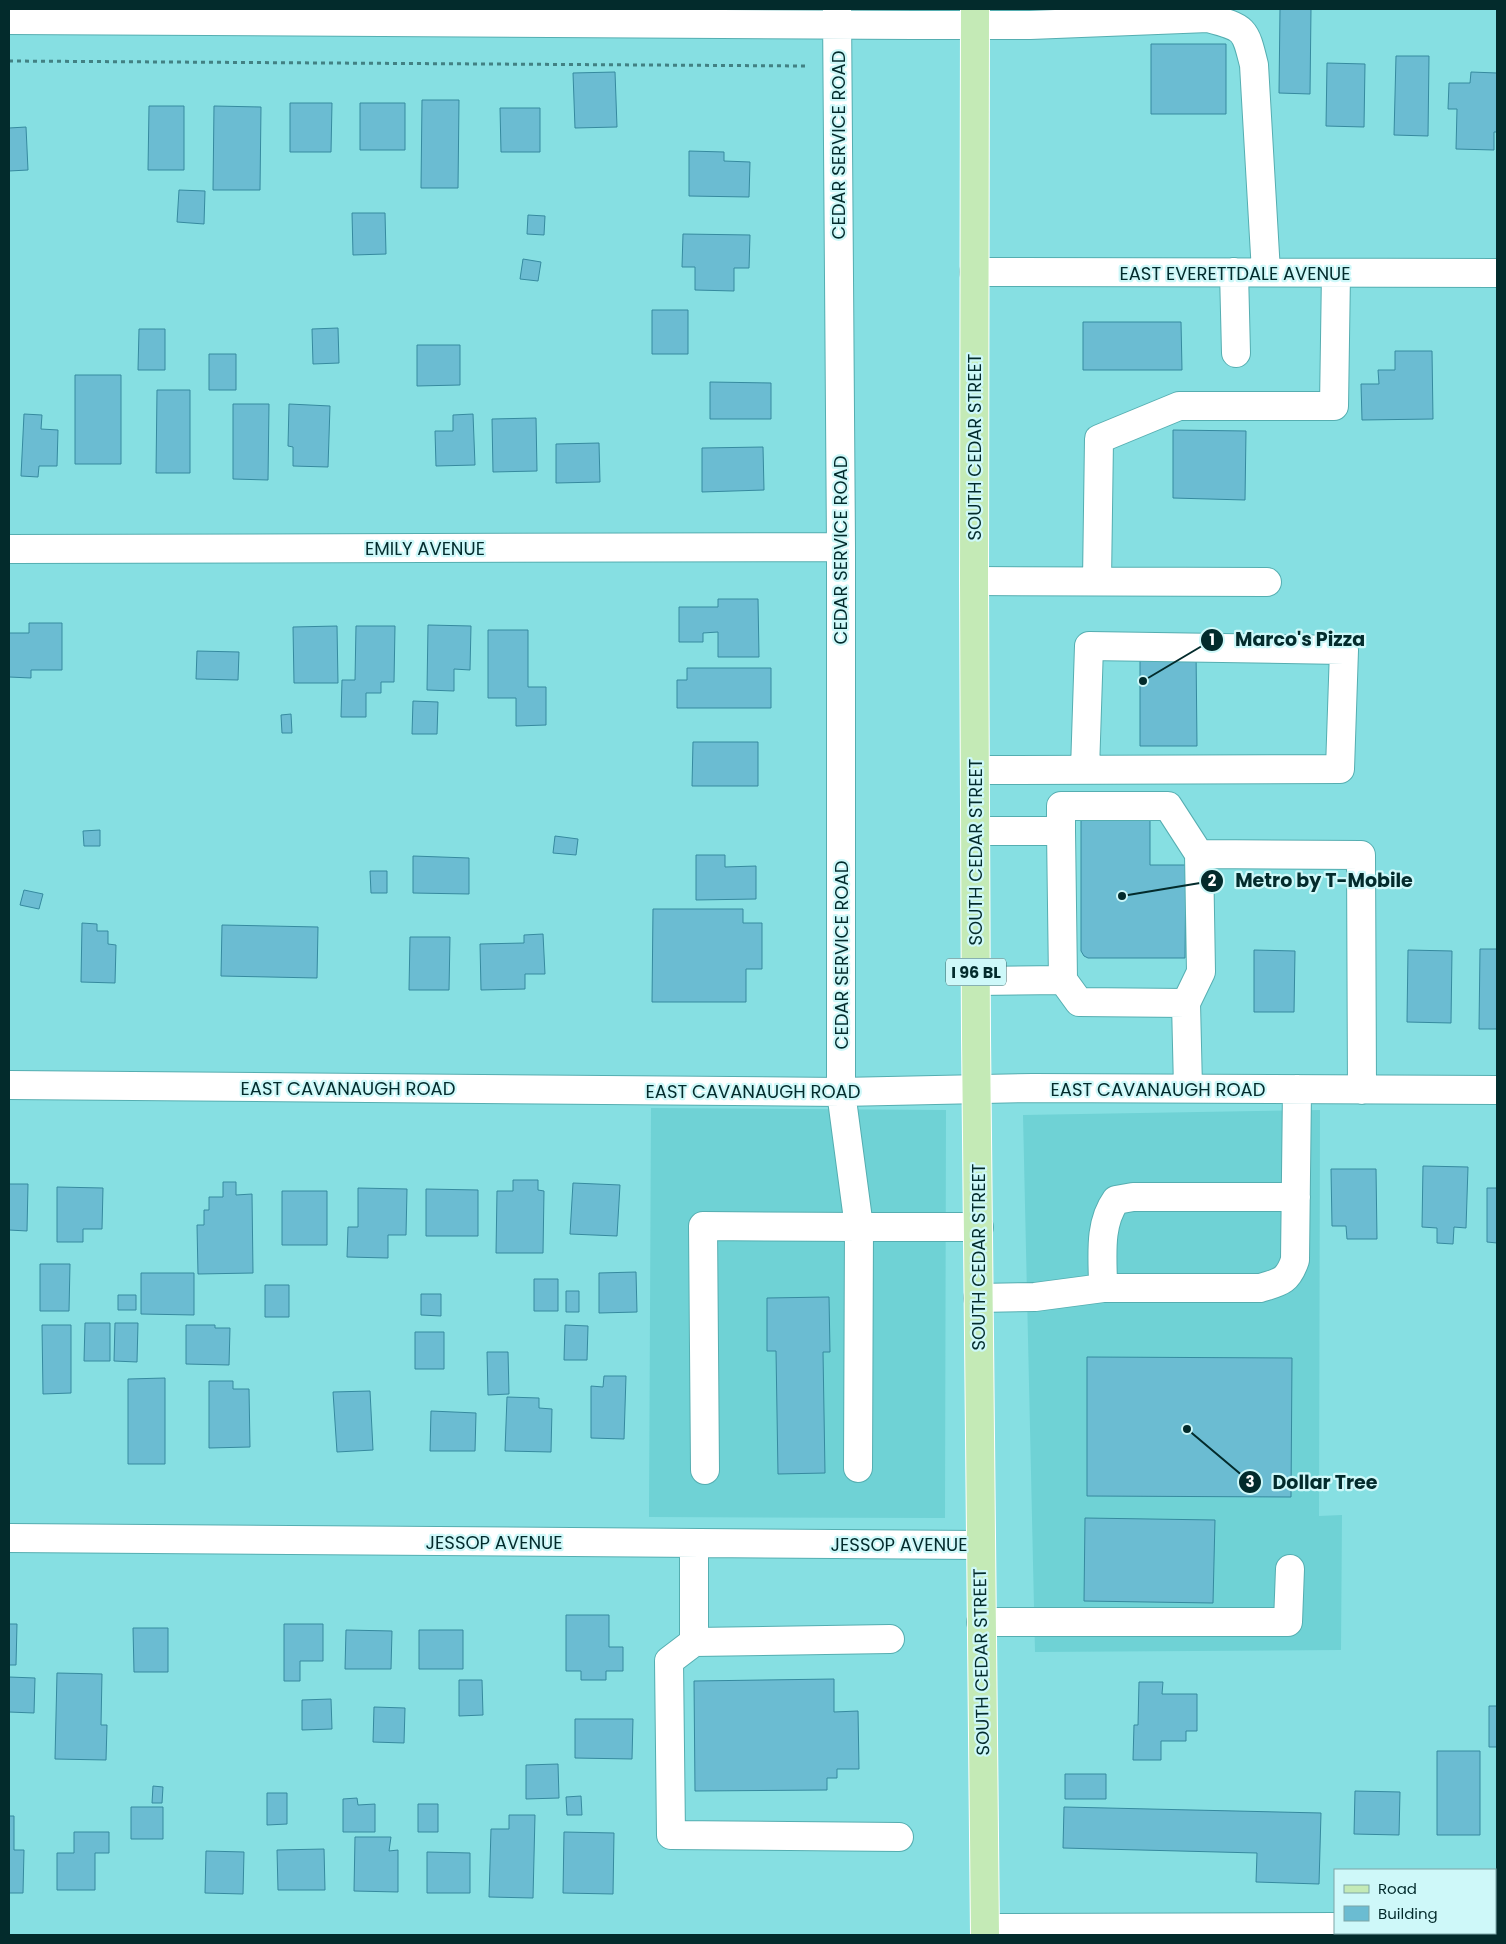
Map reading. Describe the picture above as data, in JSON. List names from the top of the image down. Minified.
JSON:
{"streets":{"main road":["SOUTH CEDAR STREET","I 96 BL"],"street":["CEDAR SERVICE ROAD","EAST EVERETTDALE AVENUE","EMILY AVENUE","EAST CAVANAUGH ROAD","JESSOP AVENUE"]},"crossings":[["CEDAR SERVICE ROAD","EMILY AVENUE"],["CEDAR SERVICE ROAD","EAST CAVANAUGH ROAD"],["EAST EVERETTDALE AVENUE","SOUTH CEDAR STREET"],["SOUTH CEDAR STREET","EAST CAVANAUGH ROAD"],["SOUTH CEDAR STREET","JESSOP AVENUE"]],"places":["Marco's Pizza","Metro by T-Mobile","Dollar Tree"],"legend":["Road","Building"]}
